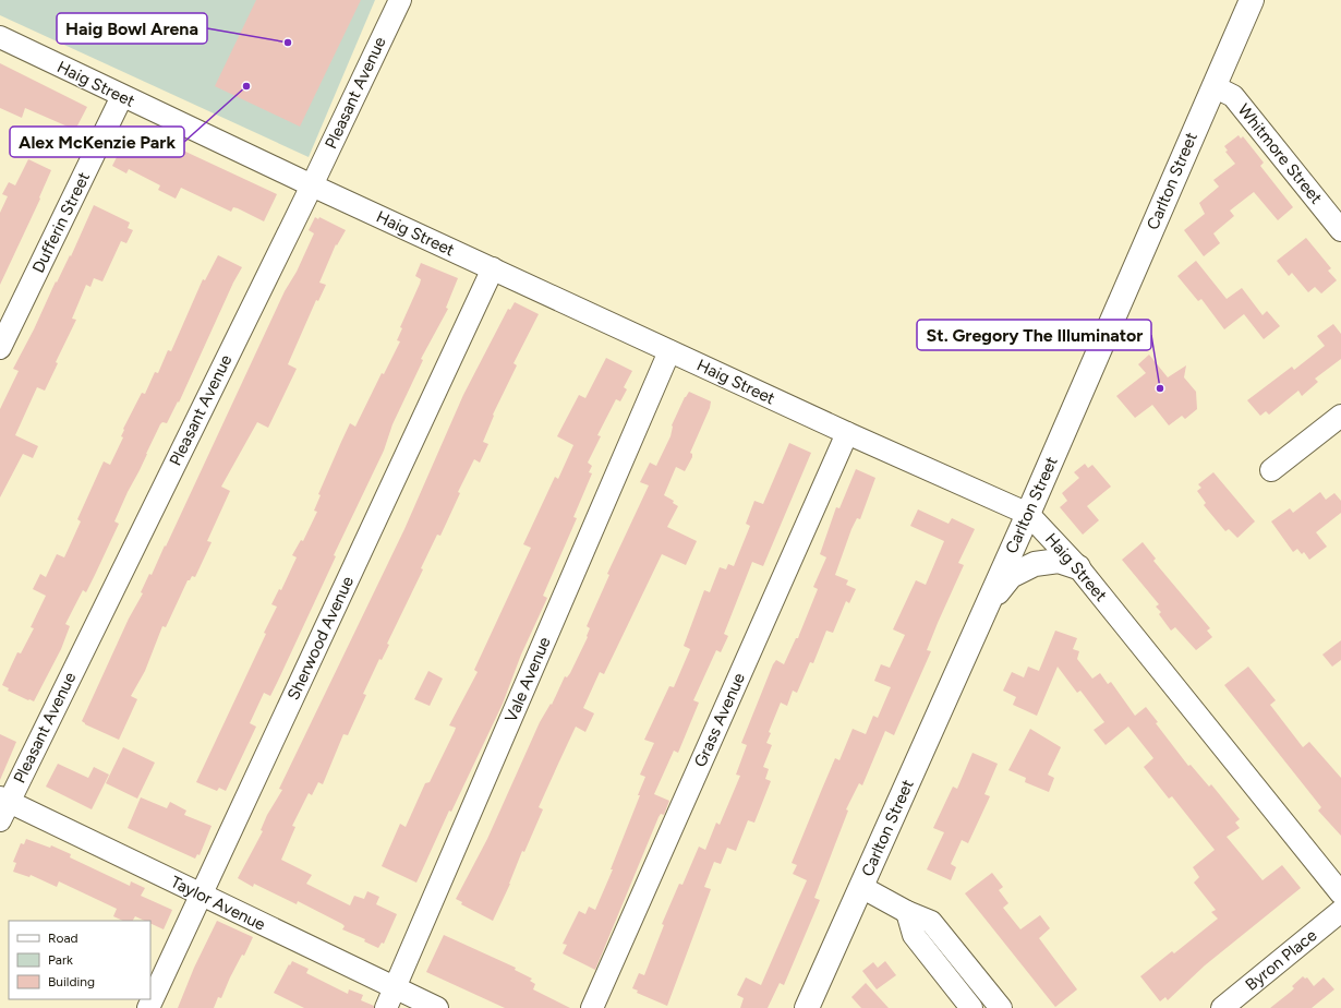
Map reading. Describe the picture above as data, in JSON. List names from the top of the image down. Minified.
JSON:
{"streets":{"main road":["Carlton Street"],"street":["Haig Street","Pleasant Avenue","Whitmore Street","Dufferin Street","Sherwood Avenue","Vale Avenue","Grass Avenue","Taylor Avenue","Byron Place"]},"crossings":[["Haig Street","Pleasant Avenue"],["Haig Street","Carlton Street"],["Haig Street","Dufferin Street"],["Haig Street","Sherwood Avenue"],["Haig Street","Vale Avenue"],["Haig Street","Grass Avenue"],["Pleasant Avenue","Taylor Avenue"],["Whitmore Street","Carlton Street"],["Sherwood Avenue","Taylor Avenue"],["Vale Avenue","Taylor Avenue"]],"places":["Haig Bowl Arena","Alex McKenzie Park","St. Gregory The Illuminator"],"legend":["Road","Park","Building"]}
